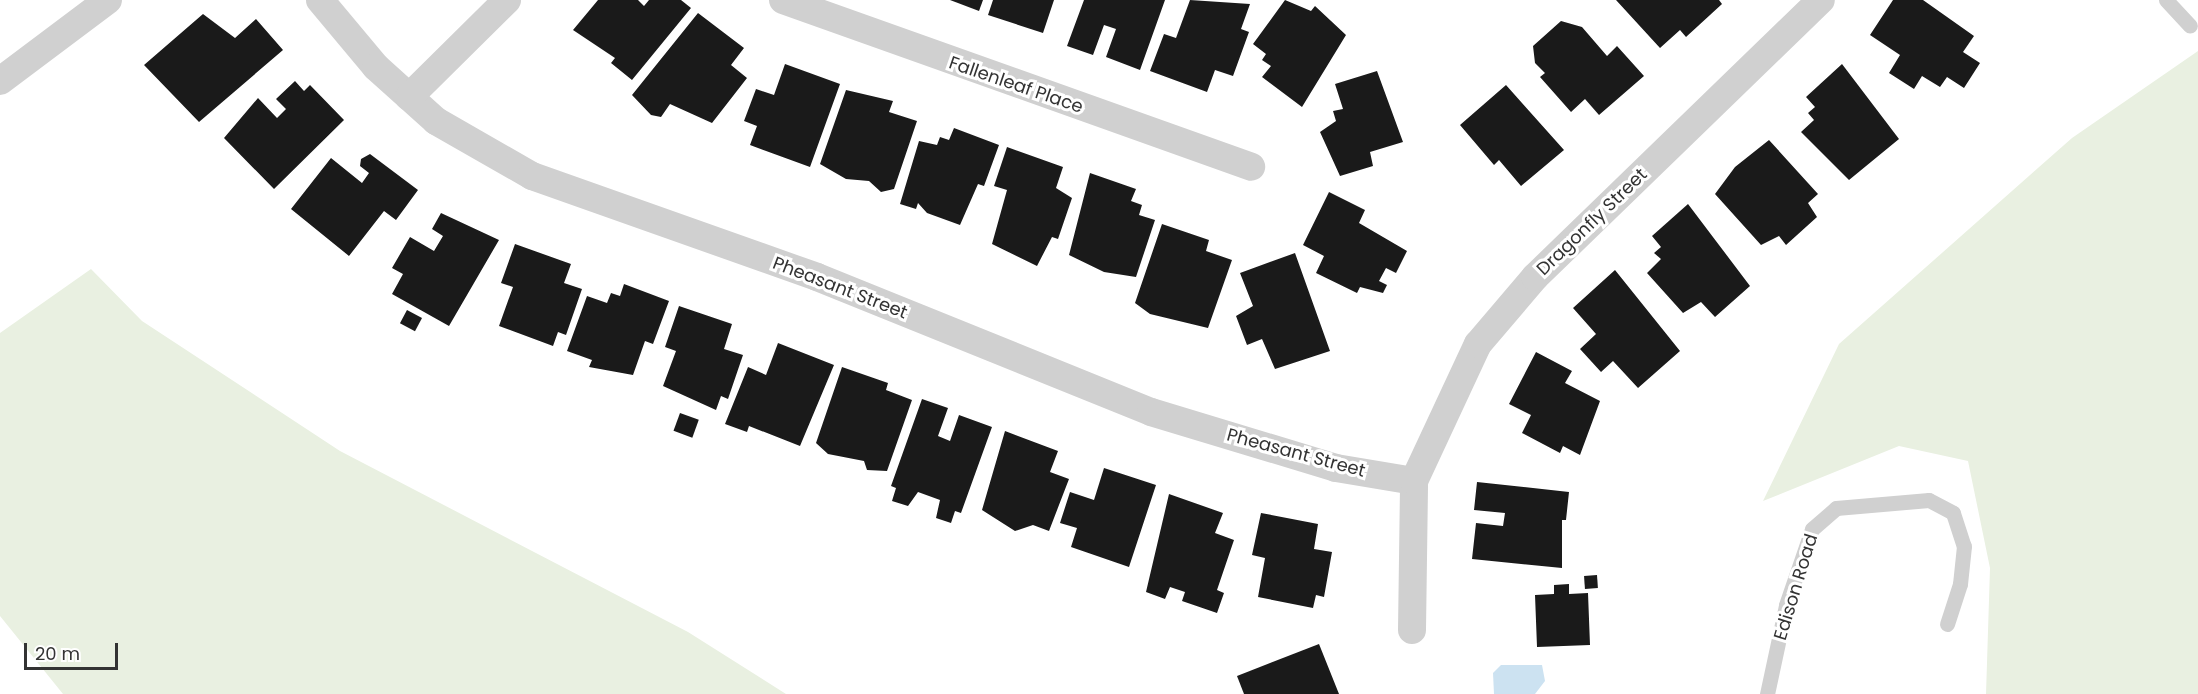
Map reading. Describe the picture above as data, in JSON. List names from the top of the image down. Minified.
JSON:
{"streets":{"street":["Fallenleaf Place","Dragonfly Street","Pheasant Street"],"lane":["Edison Road"]},"crossings":[["Dragonfly Street","Pheasant Street"]],"scale_bar":"20 m"}
